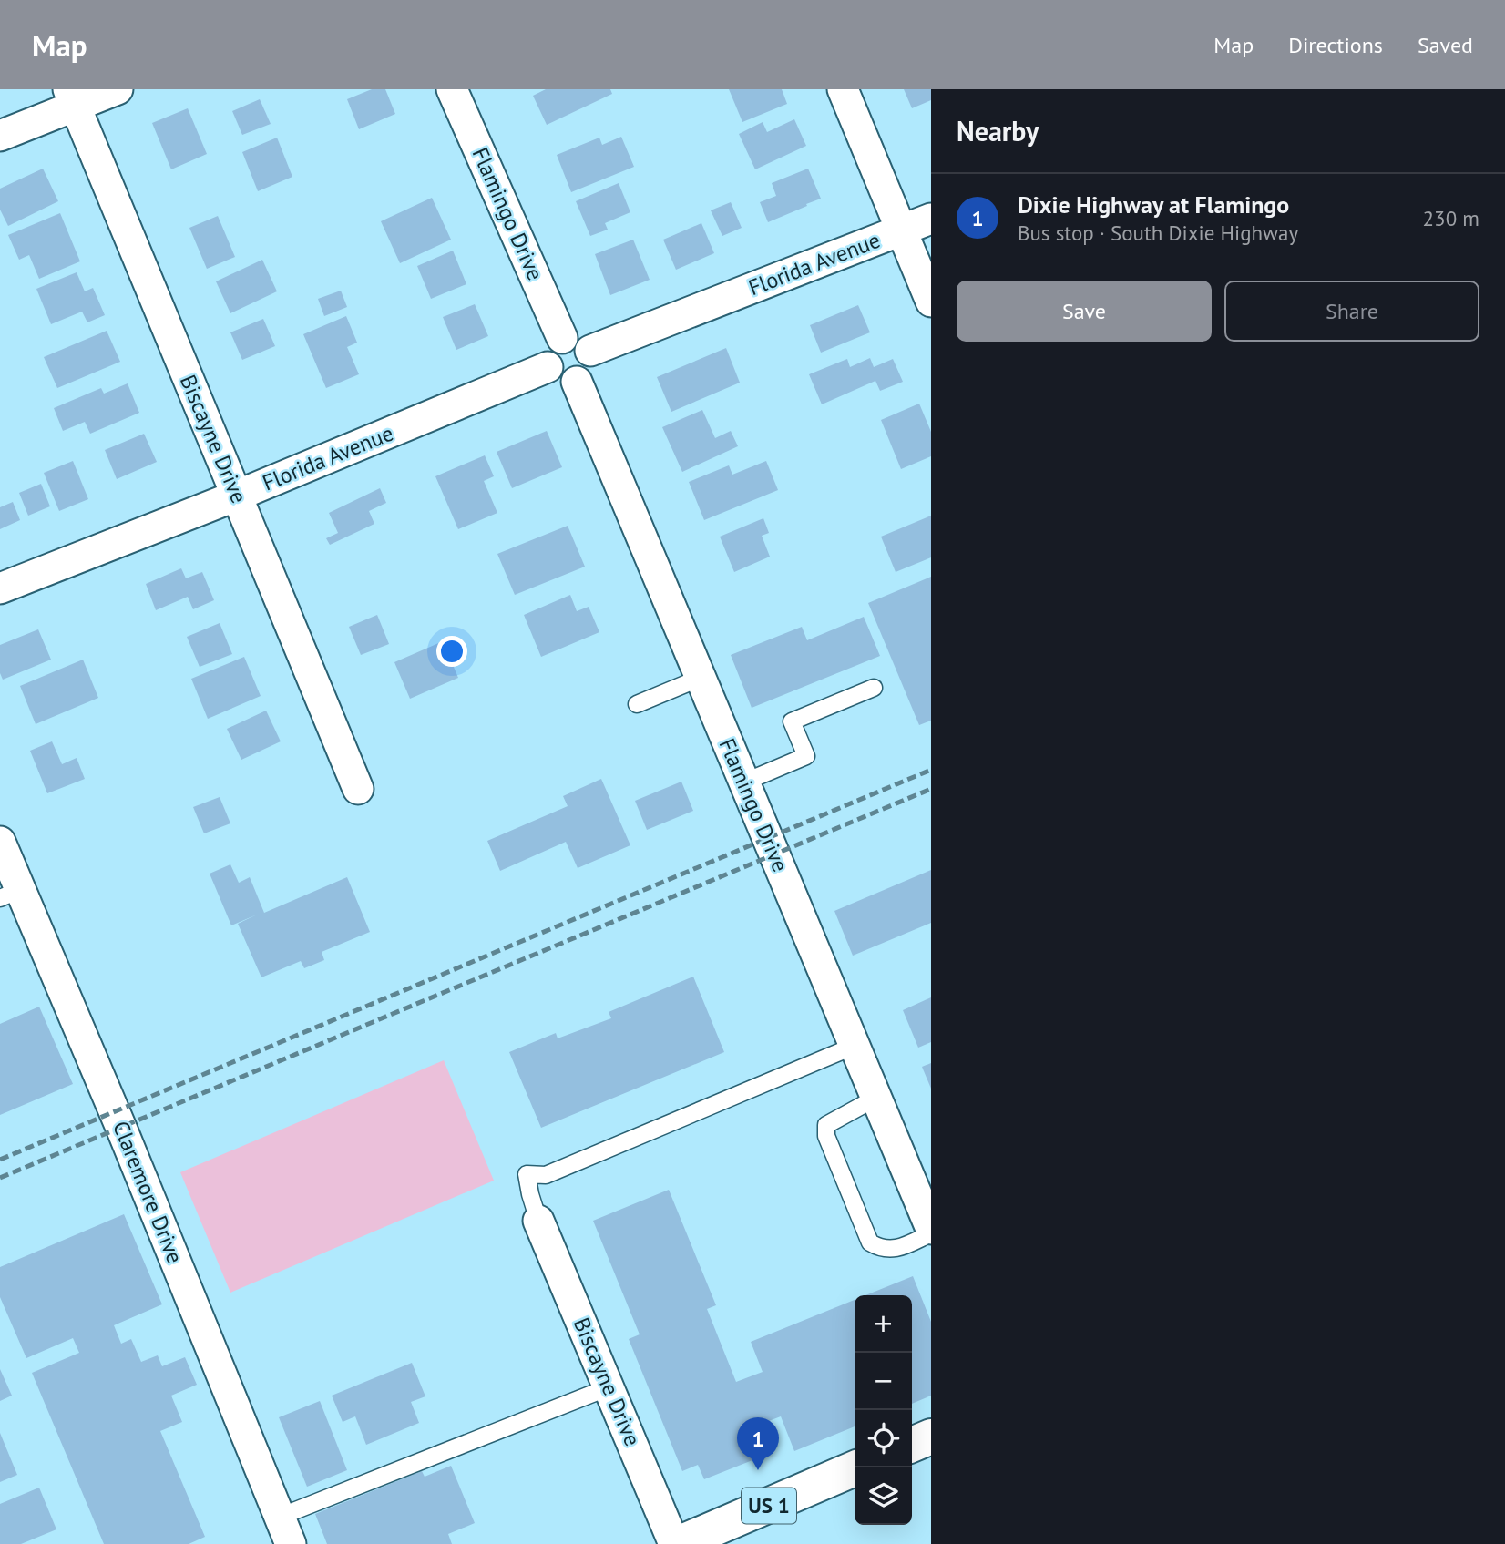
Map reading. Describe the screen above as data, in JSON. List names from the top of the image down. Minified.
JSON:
{"streets":{"main road":["US 1"],"street":["Flamingo Drive","Florida Avenue","Biscayne Drive","Claremore Drive"]},"crossings":[["Flamingo Drive","Florida Avenue"],["Florida Avenue","Biscayne Drive"],["Biscayne Drive","US 1"]],"page":{"header":"Map","nav":["Map","Directions","Saved"],"heading":"Nearby","list":[{"mark":"1","name":"Dixie Highway at Flamingo","note":"Bus stop · South Dixie Highway","value":"230 m"}],"buttons":["Save","Share"],"map_buttons":["+","−"],"pins":"1"}}
